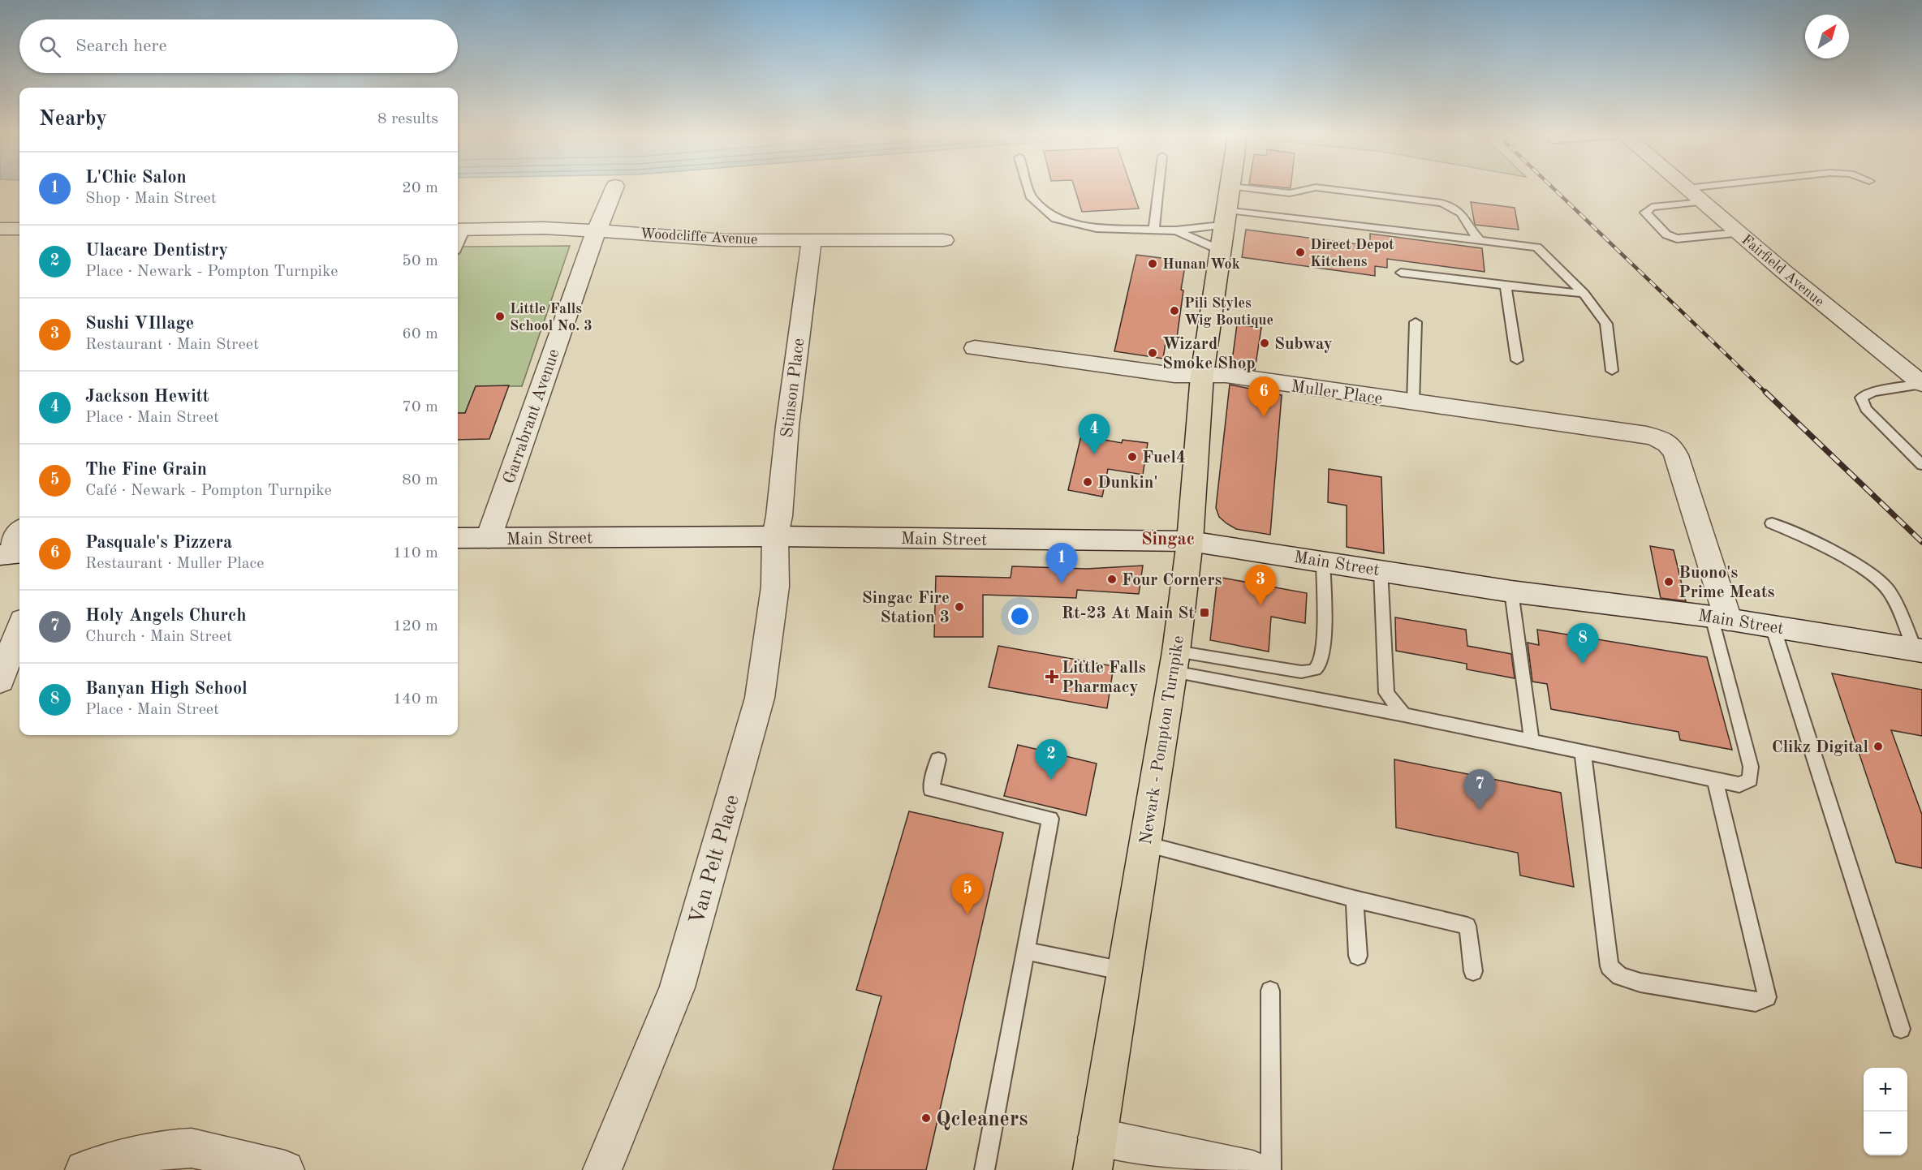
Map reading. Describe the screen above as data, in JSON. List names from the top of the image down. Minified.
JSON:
{"streets":{"main road":["Newark - Pompton Turnpike"],"street":["Woodcliffe Avenue","Fairfield Avenue","Stinson Place","Muller Place","Garrabrant Avenue","Main Street","Van Pelt Place"]},"crossings":[["Woodcliffe Avenue","Stinson Place"],["Woodcliffe Avenue","Garrabrant Avenue"],["Stinson Place","Main Street"],["Stinson Place","Van Pelt Place"],["Muller Place","Main Street"],["Muller Place","Newark - Pompton Turnpike"],["Garrabrant Avenue","Main Street"],["Main Street","Newark - Pompton Turnpike"],["Main Street","Van Pelt Place"]],"districts":["Singac"],"places":{"other":["Direct Depot Kitchens","Hunan Wok","Pili Styles Wig Boutique","Little Falls School No. 3","Subway","Wizard Smoke Shop","Fuel4","Dunkin'","Four Corners","Buono's Prime Meats","Singac Fire Station 3","Clikz Digital","Qcleaners"],"transit":["Rt-23 At Main St"],"health":["Little Falls Pharmacy"]},"north":"top right","page":{"search":"Search here","heading":["Nearby","8 results"],"list":[{"mark":"1","name":"L'Chic Salon","note":"Shop · Main Street","value":"20 m"},{"mark":"2","name":"Ulacare Dentistry","note":"Place · Newark - Pompton Turnpike","value":"50 m"},{"mark":"3","name":"Sushi VIllage","note":"Restaurant · Main Street","value":"60 m"},{"mark":"4","name":"Jackson Hewitt","note":"Place · Main Street","value":"70 m"},{"mark":"5","name":"The Fine Grain","note":"Café · Newark - Pompton Turnpike","value":"80 m"},{"mark":"6","name":"Pasquale's Pizzera","note":"Restaurant · Muller Place","value":"110 m"},{"mark":"7","name":"Holy Angels Church","note":"Church · Main Street","value":"120 m"},{"mark":"8","name":"Banyan High School","note":"Place · Main Street","value":"140 m"}],"pins":["6","4","1","3","8","2","7","5"],"map_buttons":["+","−"]}}
